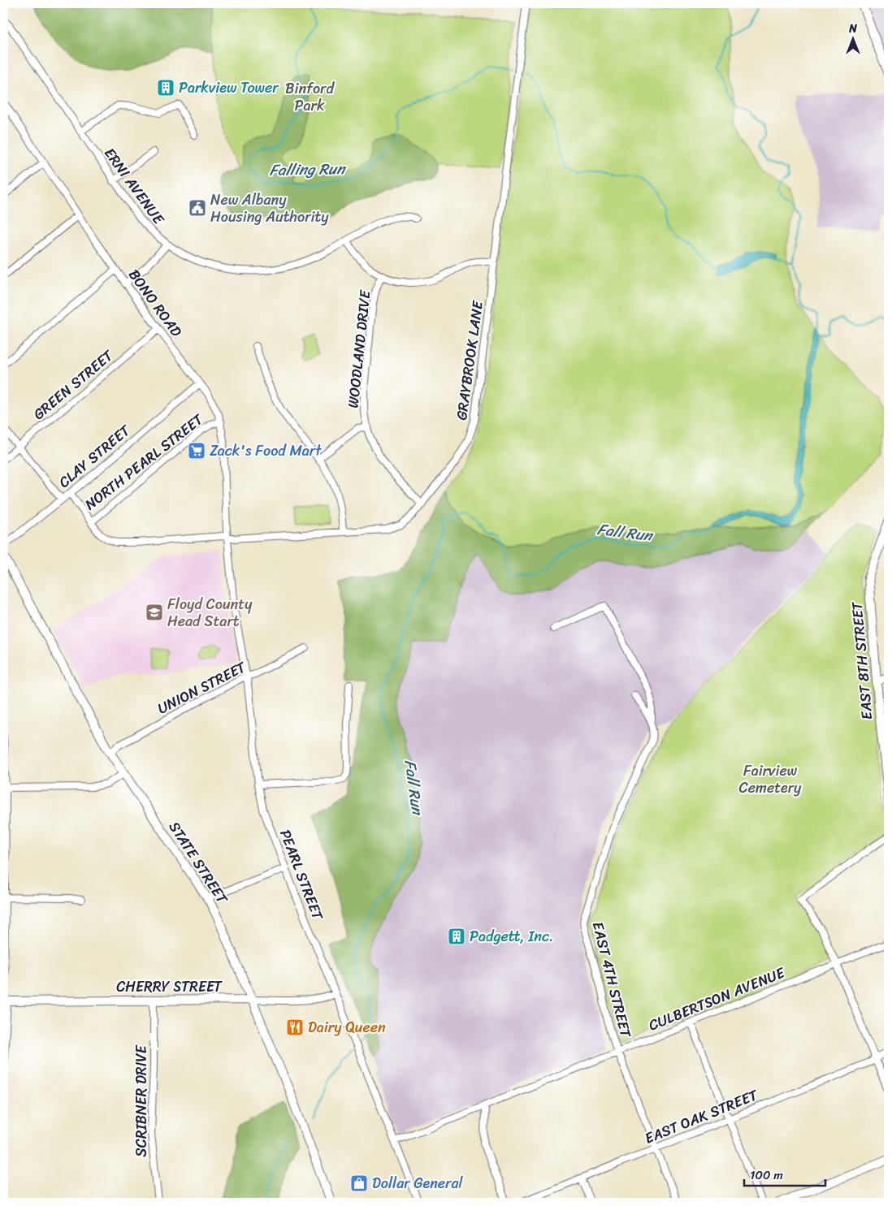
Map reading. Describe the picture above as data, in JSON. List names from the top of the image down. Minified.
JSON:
{"streets":{"main road":["EAST 8TH STREET","STATE STREET","CHERRY STREET"],"street":["ERNI AVENUE","BONO ROAD","WOODLAND DRIVE","GRAYBROOK LANE","GREEN STREET","CLAY STREET","NORTH PEARL STREET","UNION STREET","PEARL STREET","EAST 4TH STREET","CULBERTSON AVENUE","SCRIBNER DRIVE","EAST OAK STREET"]},"crossings":[["BONO ROAD","GRAYBROOK LANE"],["BONO ROAD","GREEN STREET"],["BONO ROAD","CLAY STREET"],["BONO ROAD","NORTH PEARL STREET"],["BONO ROAD","PEARL STREET"],["WOODLAND DRIVE","GRAYBROOK LANE"],["GRAYBROOK LANE","NORTH PEARL STREET"],["GRAYBROOK LANE","PEARL STREET"],["CLAY STREET","NORTH PEARL STREET"],["UNION STREET","STATE STREET"],["UNION STREET","PEARL STREET"],["STATE STREET","CHERRY STREET"],["PEARL STREET","CHERRY STREET"],["PEARL STREET","CULBERTSON AVENUE"],["EAST 4TH STREET","CULBERTSON AVENUE"],["EAST 4TH STREET","EAST OAK STREET"],["CHERRY STREET","SCRIBNER DRIVE"]],"water":["Falling Run","Fall Run"],"parks":["Binford Park","Fairview Cemetery"],"places":{"building":["Parkview Tower","Padgett, Inc."],"public building":["New Albany Housing Authority"],"supermarket":["Zack's Food Mart"],"school or university":["Floyd County Head Start"],"restaurant":["Dairy Queen"],"shop":["Dollar General"]},"scale_bar":"100 m","north":"top"}
